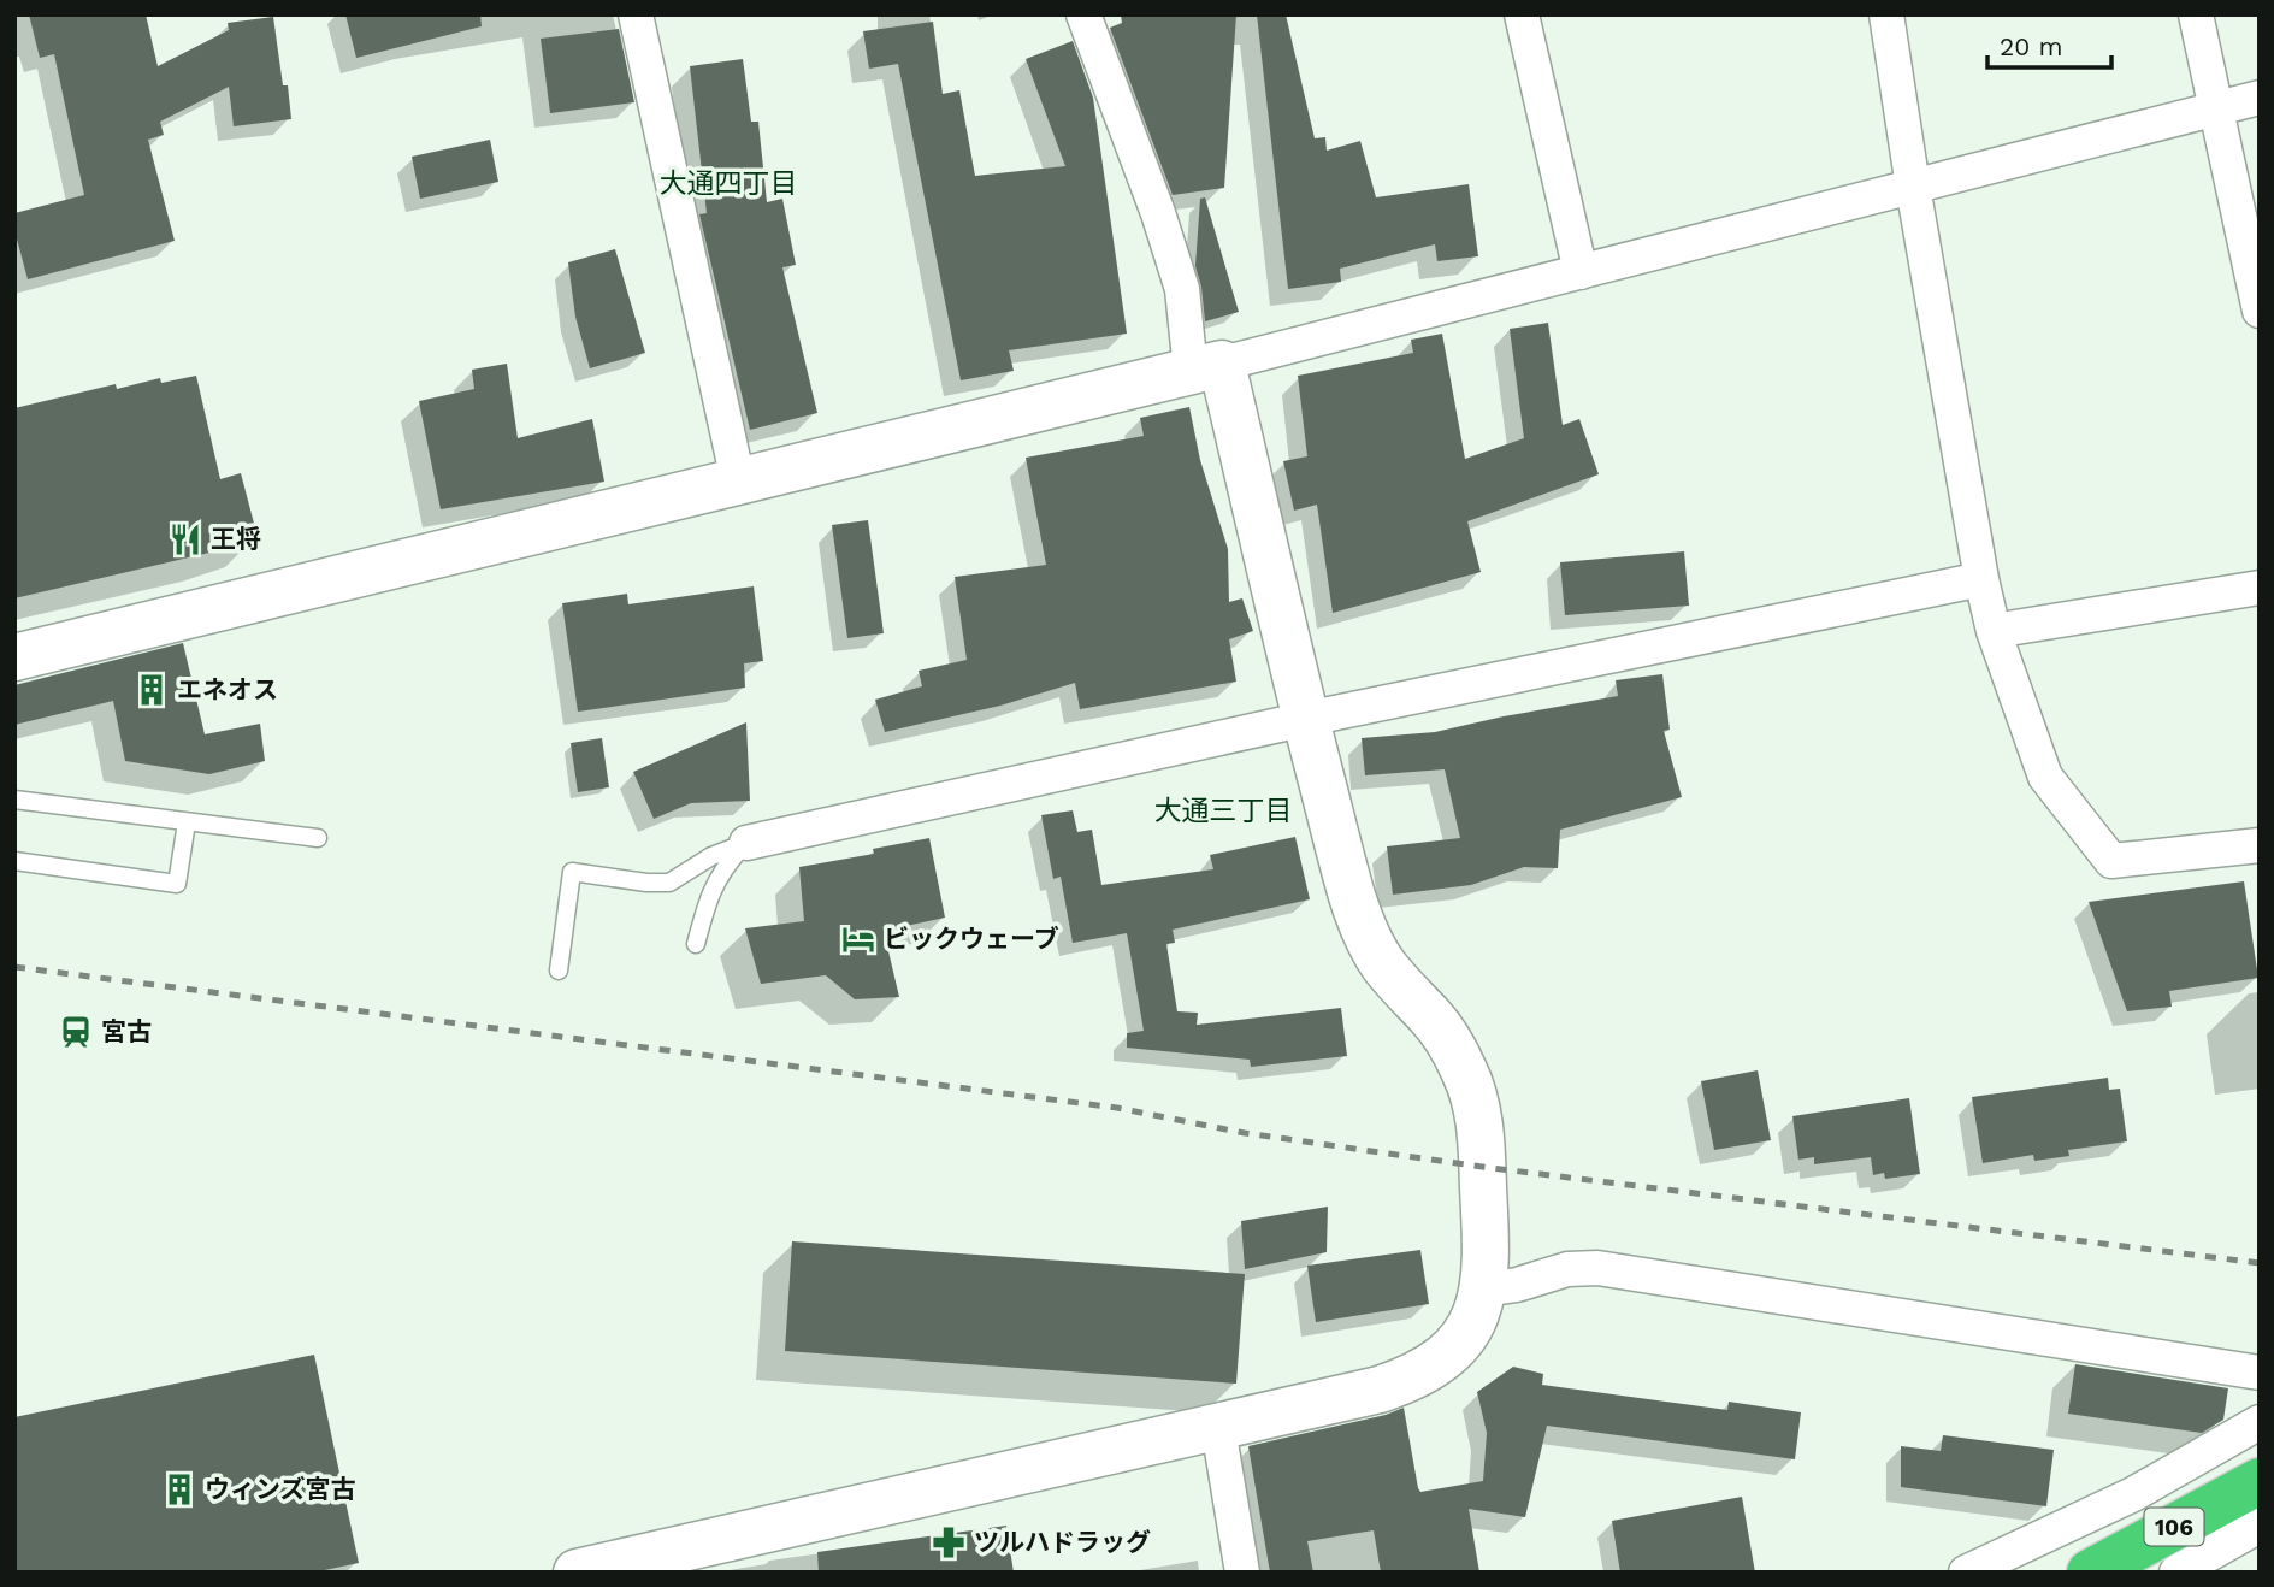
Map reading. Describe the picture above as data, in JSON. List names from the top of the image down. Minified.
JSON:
{"streets":{"highway":["106"]},"districts":["大通四丁目","大通三丁目"],"places":{"restaurant":["王将"],"building":["エネオス","ウィンズ宮古"],"hotel":["ビックウェーブ"],"station":["宮古"],"pharmacy":["ツルハドラッグ"]},"scale_bar":"20 m"}
